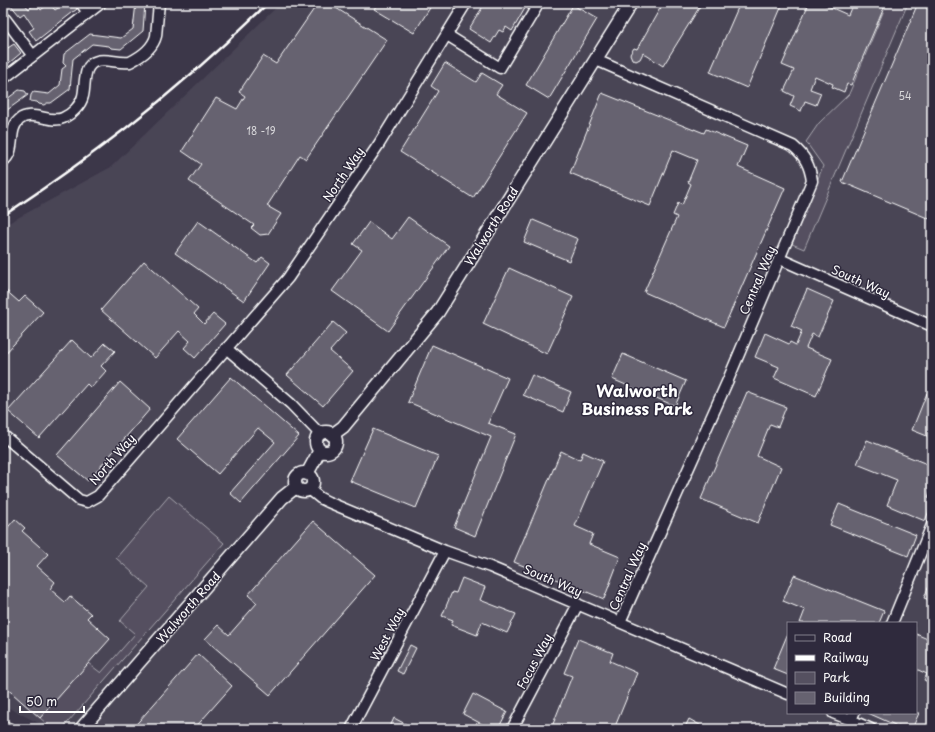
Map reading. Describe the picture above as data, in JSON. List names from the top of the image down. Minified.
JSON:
{"streets":{"street":["North Way","Walworth Road","Central Way","South Way","West Way","Focus Way"]},"crossings":[["Walworth Road","Central Way"],["Walworth Road","South Way"],["Central Way","South Way"],["South Way","West Way"],["South Way","Focus Way"]],"districts":["Walworth Business Park"],"house_numbers":["54","18 -19"],"legend":["Road","Railway","Park","Building"],"scale_bar":"50 m"}
